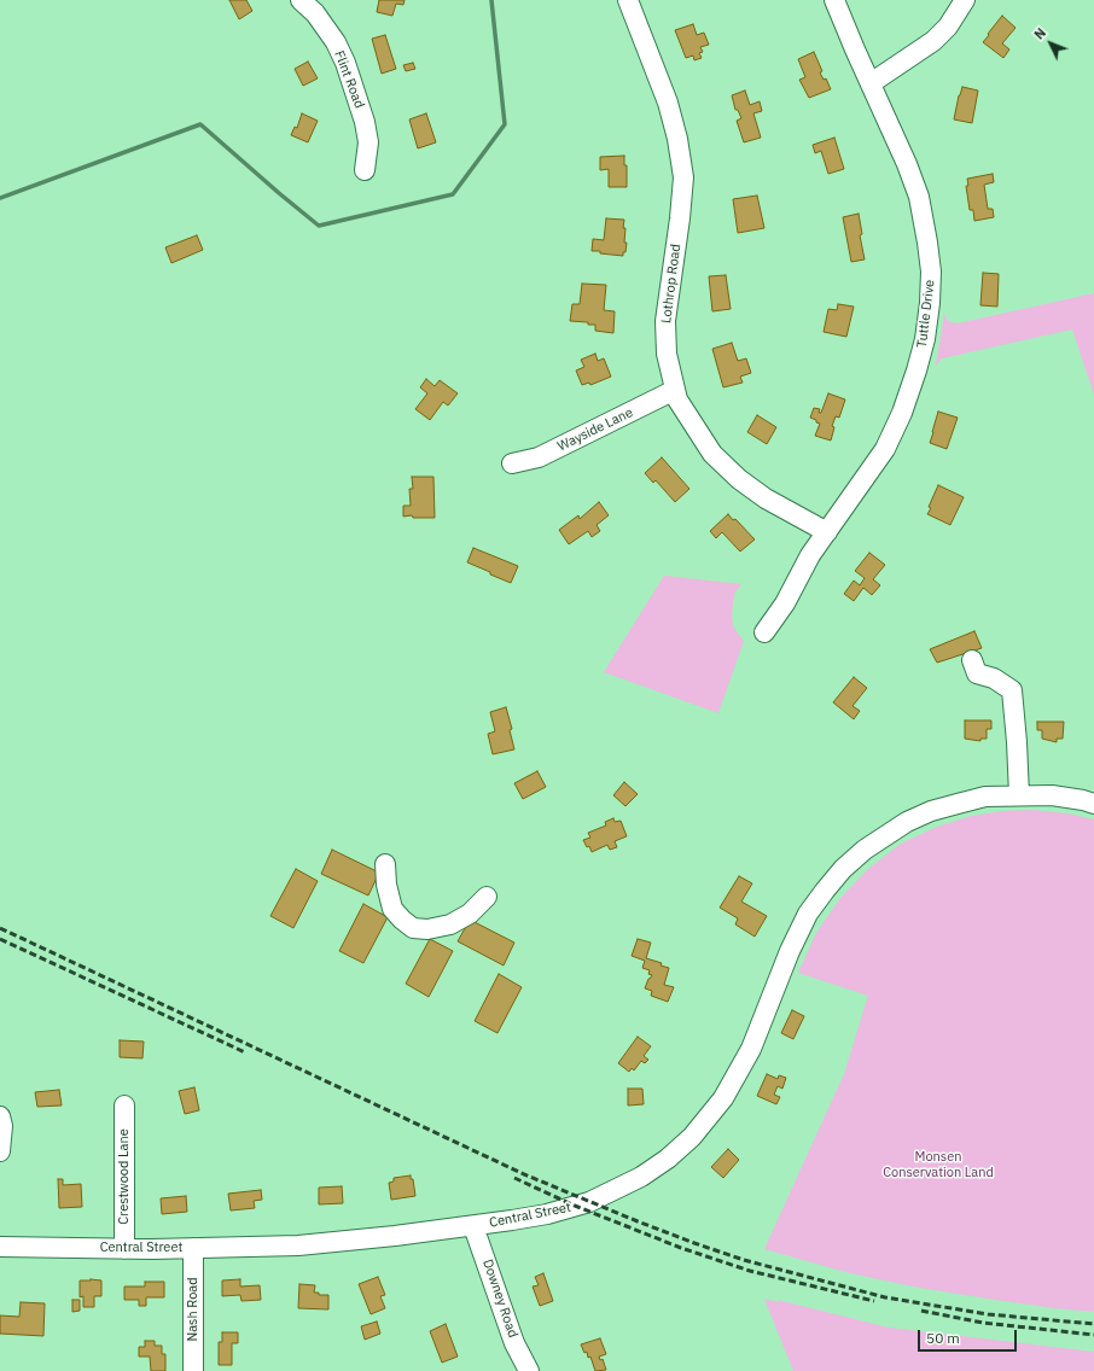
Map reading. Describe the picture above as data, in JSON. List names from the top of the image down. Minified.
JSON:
{"streets":{"street":["Flint Road","Lothrop Road","Tuttle Drive","Wayside Lane","Crestwood Lane","Central Street","Downey Road","Nash Road"]},"crossings":[["Lothrop Road","Tuttle Drive"],["Lothrop Road","Wayside Lane"],["Crestwood Lane","Central Street"],["Central Street","Downey Road"],["Central Street","Nash Road"]],"parks":["Monsen Conservation Land"],"scale_bar":"50 m","north":"top left"}
